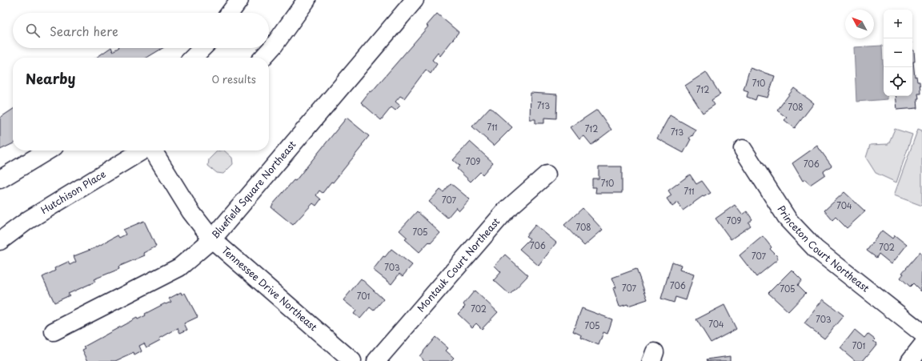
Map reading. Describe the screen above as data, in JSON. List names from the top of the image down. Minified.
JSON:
{"streets":{"street":["Bluefield Square Northeast","Hutchison Place","Princeton Court Northeast","Montauk Court Northeast","Tennessee Drive Northeast"]},"crossings":[["Bluefield Square Northeast","Tennessee Drive Northeast"]],"house_numbers":["710","712","713","708","711","712","713","709","706","710","711","707","704","709","708","705","706","702","707","703","706","707","705","701","702","703","704","705","701"],"north":"top left","page":{"map_buttons":["+","−"],"search":"Search here","heading":["Nearby","0 results"]}}
